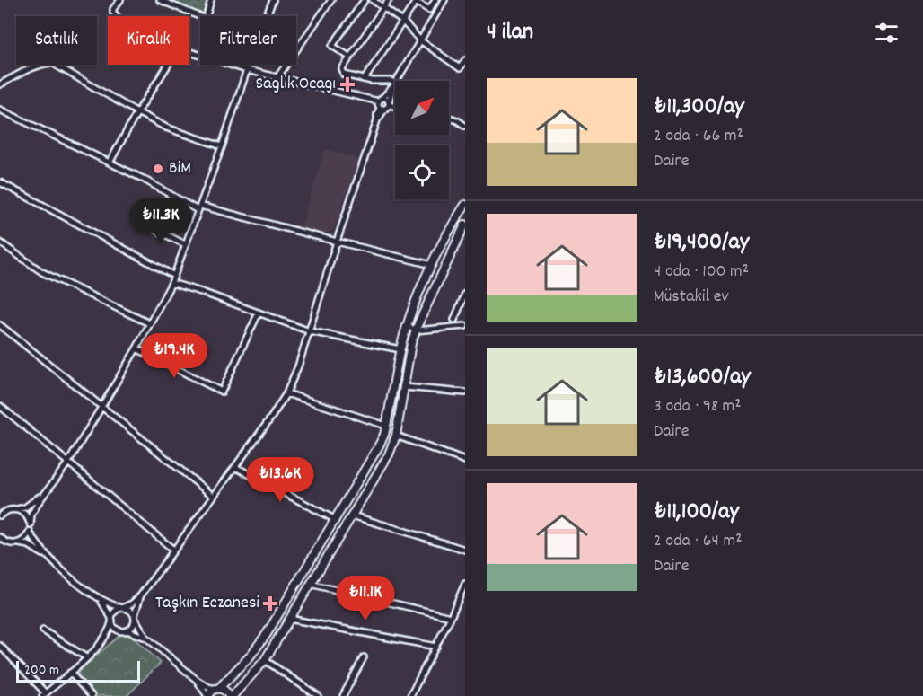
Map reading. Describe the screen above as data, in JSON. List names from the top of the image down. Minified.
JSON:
{"places":{"health":["Saglık Ocagı","Taşkın Eczanesi"],"other":["BiM"]},"scale_bar":"200 m","north":"top right","page":{"heading":"4 ilan","chip":["Satılık","Kiralık","Filtreler"],"list":[{"name":"₺11,300/ay","note":"2 oda · 66 m² · Daire"},{"name":"₺19,400/ay","note":"4 oda · 100 m² · Müstakil ev"},{"name":"₺13,600/ay","note":"3 oda · 98 m² · Daire"},{"name":"₺11,100/ay","note":"2 oda · 64 m² · Daire"}],"price":["₺11.3K","₺19.4K","₺13.6K","₺11.1K"],"scale":"200 m"}}
